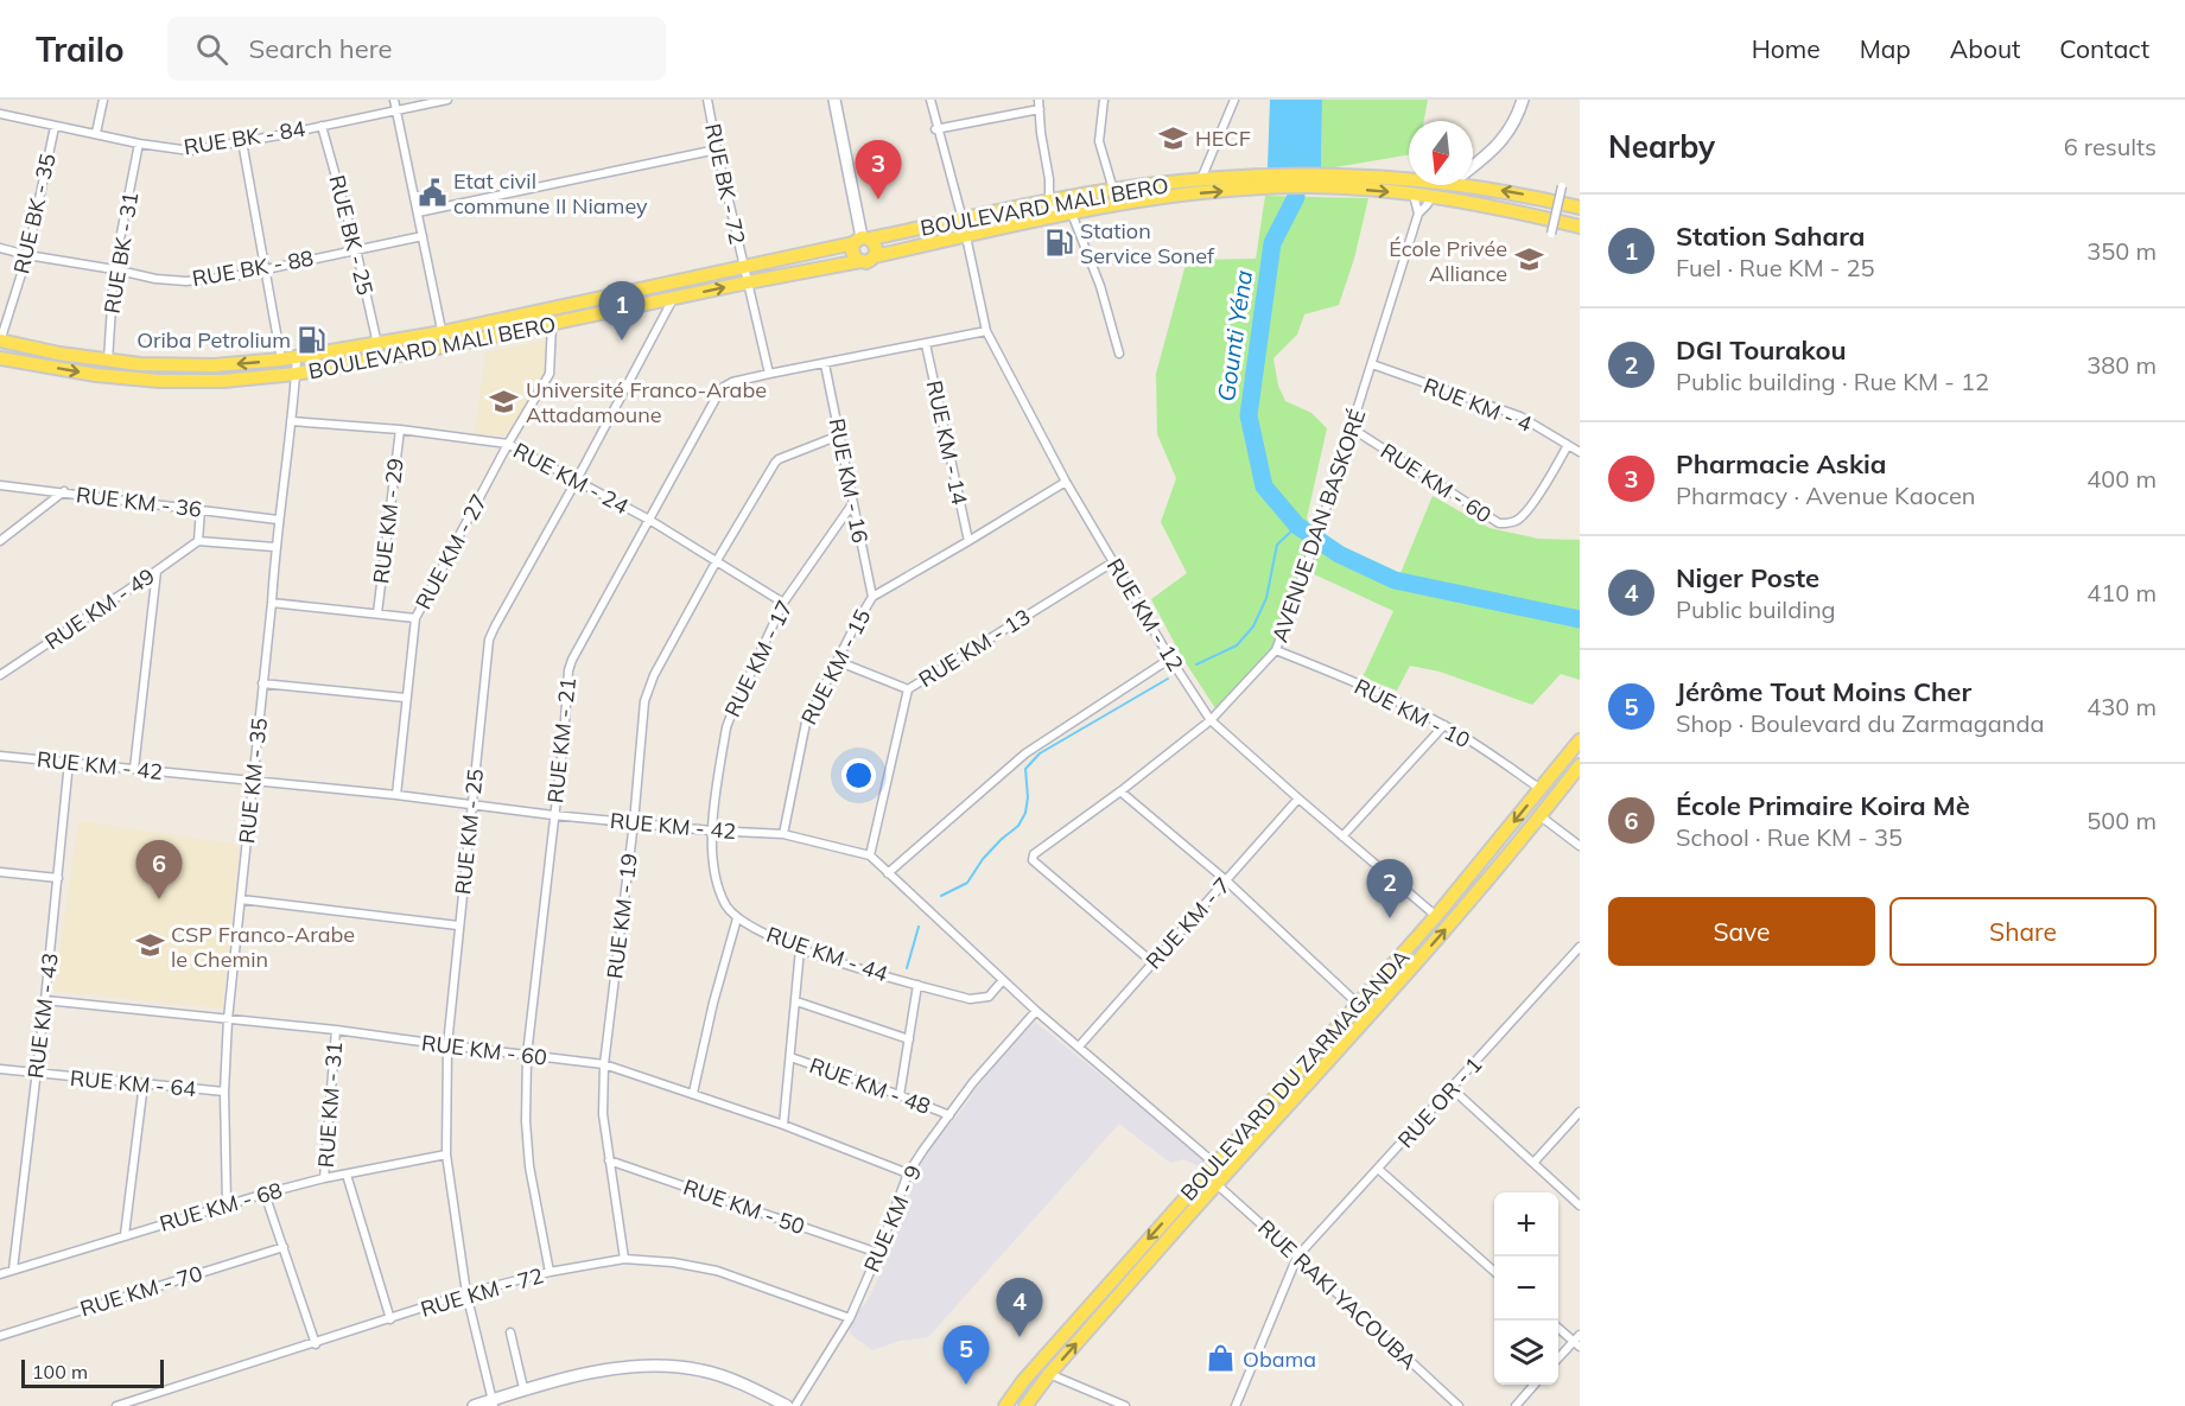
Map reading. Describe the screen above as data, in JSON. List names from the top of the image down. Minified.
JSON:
{"streets":{"main road":["BOULEVARD MALI BERO","BOULEVARD DU ZARMAGANDA"],"street":["RUE BK - 84","RUE BK - 72","RUE BK - 35","RUE BK - 25","RUE BK - 31","RUE BK - 88","RUE KM - 4","RUE KM - 14","RUE KM - 24","RUE KM - 16","RUE KM - 60","RUE KM - 36","RUE KM - 29","AVENUE DAN BASKORÉ","RUE KM - 27","RUE KM - 49","RUE KM - 12","RUE KM - 13","RUE KM - 17","RUE KM - 15","RUE KM - 10","RUE KM - 21","RUE KM - 42","RUE KM - 35","RUE KM - 25","RUE KM - 19","RUE KM - 7","RUE KM - 44","RUE KM - 43","RUE KM - 64","RUE KM - 48","RUE OR - 1","RUE KM - 31","RUE KM - 68","RUE KM - 50","RUE KM - 9","RUE KM - 70","RUE KM - 72","RUE RAKI YACOUBA"]},"crossings":[["RUE BK - 84","RUE BK - 35"],["RUE BK - 84","RUE BK - 25"],["RUE BK - 84","RUE BK - 31"],["RUE BK - 72","BOULEVARD MALI BERO"],["RUE BK - 72","RUE KM - 21"],["BOULEVARD MALI BERO","RUE BK - 35"],["BOULEVARD MALI BERO","RUE BK - 25"],["BOULEVARD MALI BERO","RUE BK - 31"],["BOULEVARD MALI BERO","AVENUE DAN BASKORÉ"],["BOULEVARD MALI BERO","RUE KM - 27"],["BOULEVARD MALI BERO","RUE KM - 12"],["BOULEVARD MALI BERO","RUE KM - 35"],["BOULEVARD MALI BERO","RUE KM - 25"],["RUE BK - 35","RUE BK - 88"],["RUE BK - 25","RUE BK - 88"],["RUE BK - 31","RUE BK - 88"],["RUE KM - 4","RUE KM - 60"],["RUE KM - 4","AVENUE DAN BASKORÉ"],["RUE KM - 14","RUE KM - 15"],["RUE KM - 14","RUE KM - 21"],["RUE KM - 24","RUE KM - 29"],["RUE KM - 24","RUE KM - 27"],["RUE KM - 24","RUE KM - 17"],["RUE KM - 24","RUE KM - 21"],["RUE KM - 24","RUE KM - 35"],["RUE KM - 24","RUE KM - 25"],["RUE KM - 24","RUE KM - 19"],["RUE KM - 16","RUE KM - 17"],["RUE KM - 16","RUE KM - 15"],["RUE KM - 16","RUE KM - 21"],["RUE KM - 16","RUE KM - 19"],["RUE KM - 60","AVENUE DAN BASKORÉ"],["RUE KM - 60","RUE KM - 21"],["RUE KM - 60","RUE KM - 35"],["RUE KM - 60","RUE KM - 25"],["RUE KM - 60","RUE KM - 19"],["RUE KM - 60","RUE KM - 43"],["RUE KM - 60","RUE KM - 31"],["RUE KM - 60","RUE KM - 9"],["RUE KM - 36","RUE KM - 35"],["AVENUE DAN BASKORÉ","RUE KM - 12"],["AVENUE DAN BASKORÉ","RUE KM - 10"],["AVENUE DAN BASKORÉ","RUE KM - 7"],["RUE KM - 27","RUE KM - 42"],["RUE KM - 12","RUE KM - 13"],["RUE KM - 12","RUE KM - 15"],["RUE KM - 12","RUE KM - 21"],["RUE KM - 12","RUE KM - 7"],["RUE KM - 12","BOULEVARD DU ZARMAGANDA"],["RUE KM - 13","RUE KM - 42"],["RUE KM - 17","RUE KM - 42"],["RUE KM - 15","RUE KM - 42"],["RUE KM - 10","BOULEVARD DU ZARMAGANDA"],["RUE KM - 21","RUE KM - 42"],["RUE KM - 21","RUE KM - 72"],["RUE KM - 42","RUE KM - 35"],["RUE KM - 42","RUE KM - 25"],["RUE KM - 42","RUE KM - 19"],["RUE KM - 42","RUE KM - 7"],["RUE KM - 42","RUE KM - 44"],["RUE KM - 42","RUE KM - 43"],["RUE KM - 42","BOULEVARD DU ZARMAGANDA"],["RUE KM - 42","RUE KM - 9"],["RUE KM - 42","RUE RAKI YACOUBA"],["RUE KM - 35","RUE KM - 64"],["RUE KM - 35","RUE KM - 68"],["RUE KM - 25","RUE KM - 68"],["RUE KM - 25","RUE KM - 72"],["RUE KM - 19","RUE KM - 50"],["RUE KM - 19","RUE KM - 72"],["RUE KM - 43","RUE KM - 64"],["RUE KM - 43","RUE KM - 68"],["BOULEVARD DU ZARMAGANDA","RUE RAKI YACOUBA"],["RUE KM - 48","RUE KM - 9"],["RUE OR - 1","RUE RAKI YACOUBA"],["RUE KM - 31","RUE KM - 68"],["RUE KM - 50","RUE KM - 9"],["RUE KM - 9","RUE KM - 72"]],"water":["Gounti Yéna"],"places":{"school or university":["HECF","École Privée Alliance","Université Franco-Arabe Attadamoune","CSP Franco-Arabe le Chemin"],"public building":["Etat civil commune II Niamey"],"fuel station":["Station Service Sonef","Oriba Petrolium"],"shop":["Obama"]},"scale_bar":"100 m","north":"bottom","page":{"header":"Trailo","search":"Search here","nav":["Home","Map","About","Contact"],"heading":["Nearby","6 results"],"pins":["3","1","6","2","4","5"],"list":[{"mark":"1","name":"Station Sahara","note":"Fuel · Rue KM - 25","value":"350 m"},{"mark":"2","name":"DGI Tourakou","note":"Public building · Rue KM - 12","value":"380 m"},{"mark":"3","name":"Pharmacie Askia","note":"Pharmacy · Avenue Kaocen","value":"400 m"},{"mark":"4","name":"Niger Poste","note":"Public building","value":"410 m"},{"mark":"5","name":"Jérôme Tout Moins Cher","note":"Shop · Boulevard du Zarmaganda","value":"430 m"},{"mark":"6","name":"École Primaire Koira Mè","note":"School · Rue KM - 35","value":"500 m"}],"buttons":["Save","Share"],"map_buttons":["+","−"],"scale":"100 m"}}
